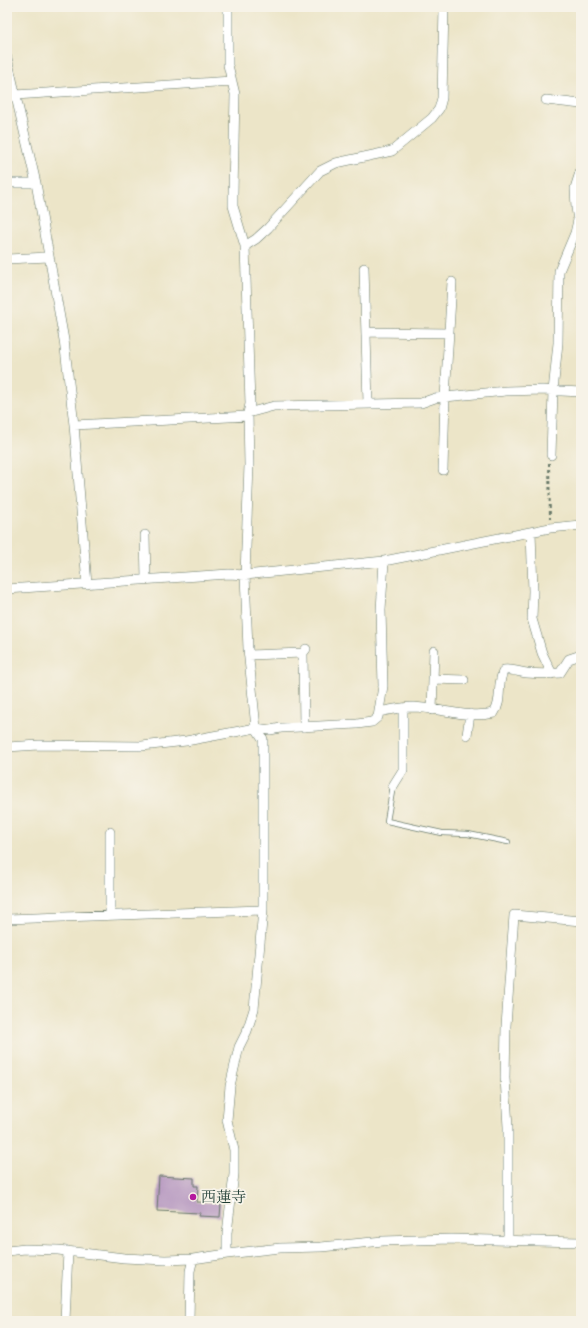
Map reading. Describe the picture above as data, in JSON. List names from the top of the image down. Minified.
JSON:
{"places":["西蓮寺"]}
